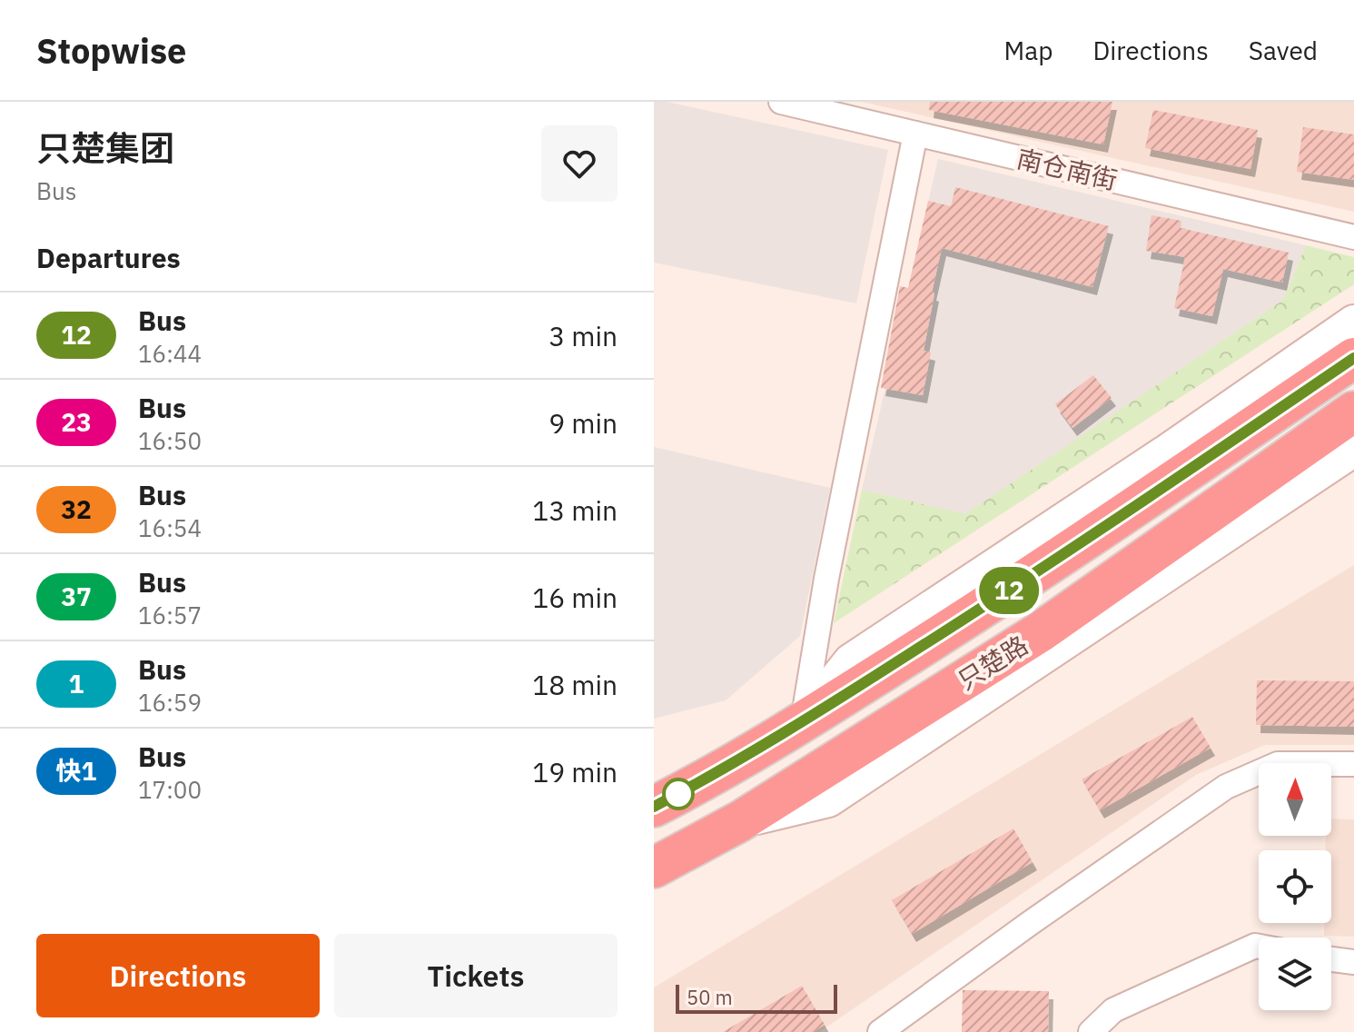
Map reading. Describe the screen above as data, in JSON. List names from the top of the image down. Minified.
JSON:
{"streets":{"highway":["只楚路"],"street":["南仓南街"]},"lines":["bus line 12"],"scale_bar":"50 m","north":"top","page":{"header":"Stopwise","nav":["Map","Directions","Saved"],"heading":[["只楚集团","Bus"],"Departures"],"on_map":"12","list":[{"mark":"12","name":"Bus","note":"16:44","value":"3 min"},{"mark":"23","name":"Bus","note":"16:50","value":"9 min"},{"mark":"32","name":"Bus","note":"16:54","value":"13 min"},{"mark":"37","name":"Bus","note":"16:57","value":"16 min"},{"mark":"1","name":"Bus","note":"16:59","value":"18 min"},{"mark":"快1","name":"Bus","note":"17:00","value":"19 min"}],"buttons":["Directions","Tickets"],"scale":"50 m"}}
